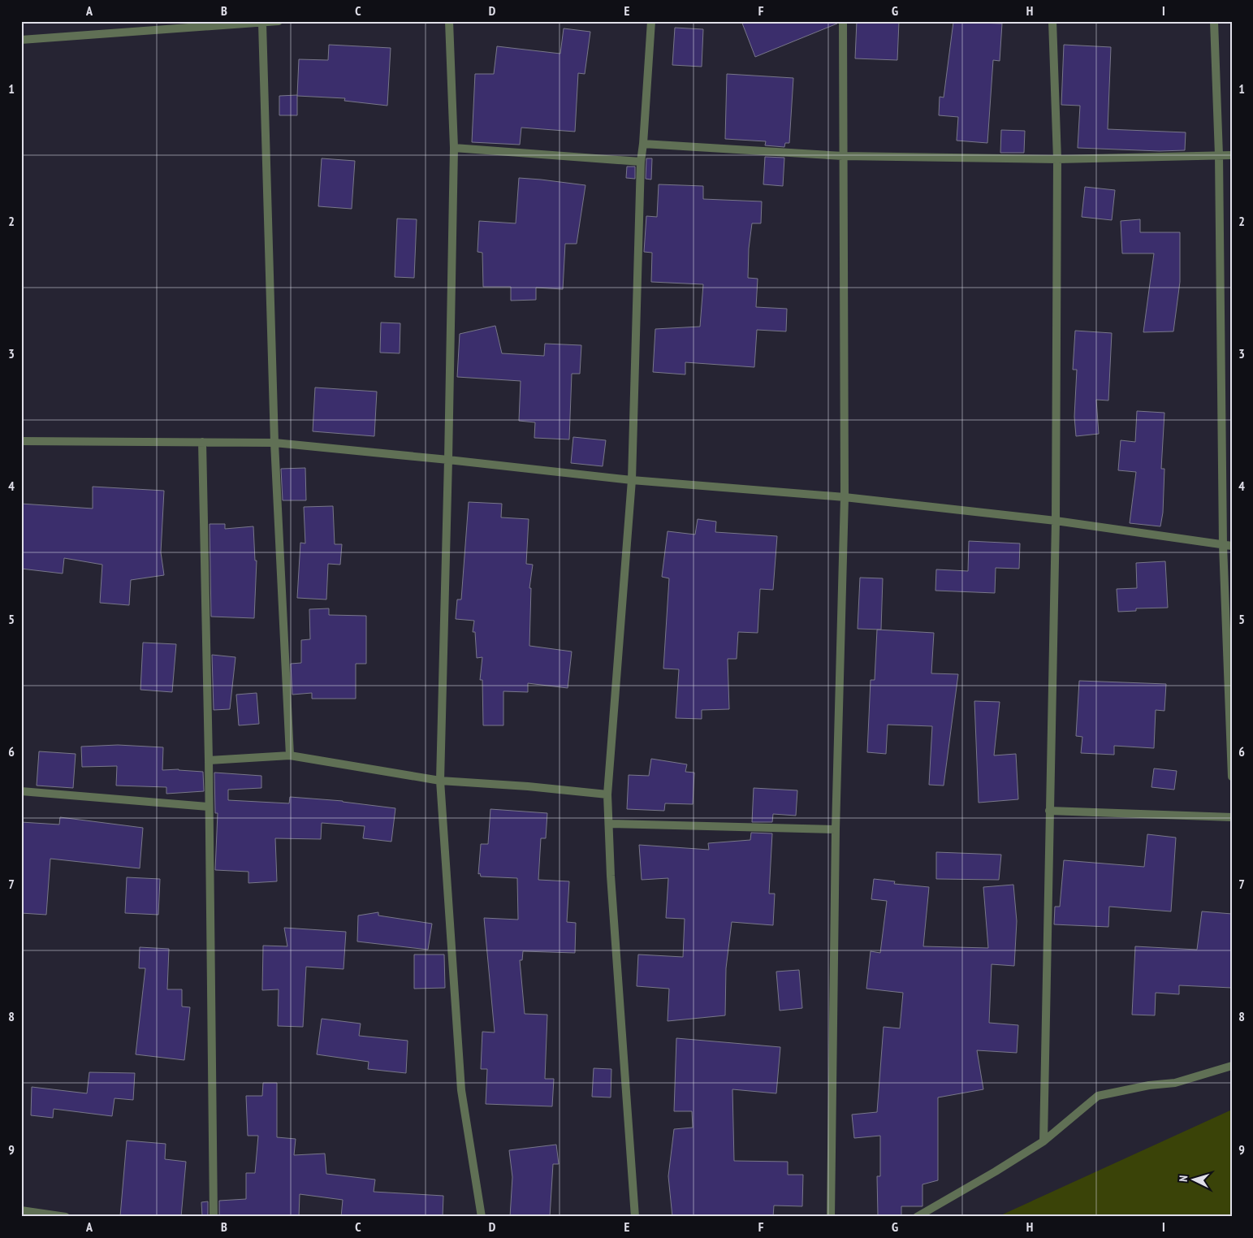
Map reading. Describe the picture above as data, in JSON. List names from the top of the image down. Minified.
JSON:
{"north":"left","grid":{"columns":["A","B","C","D","E","F","G","H","I"],"rows":["1","2","3","4","5","6","7","8","9"]}}
